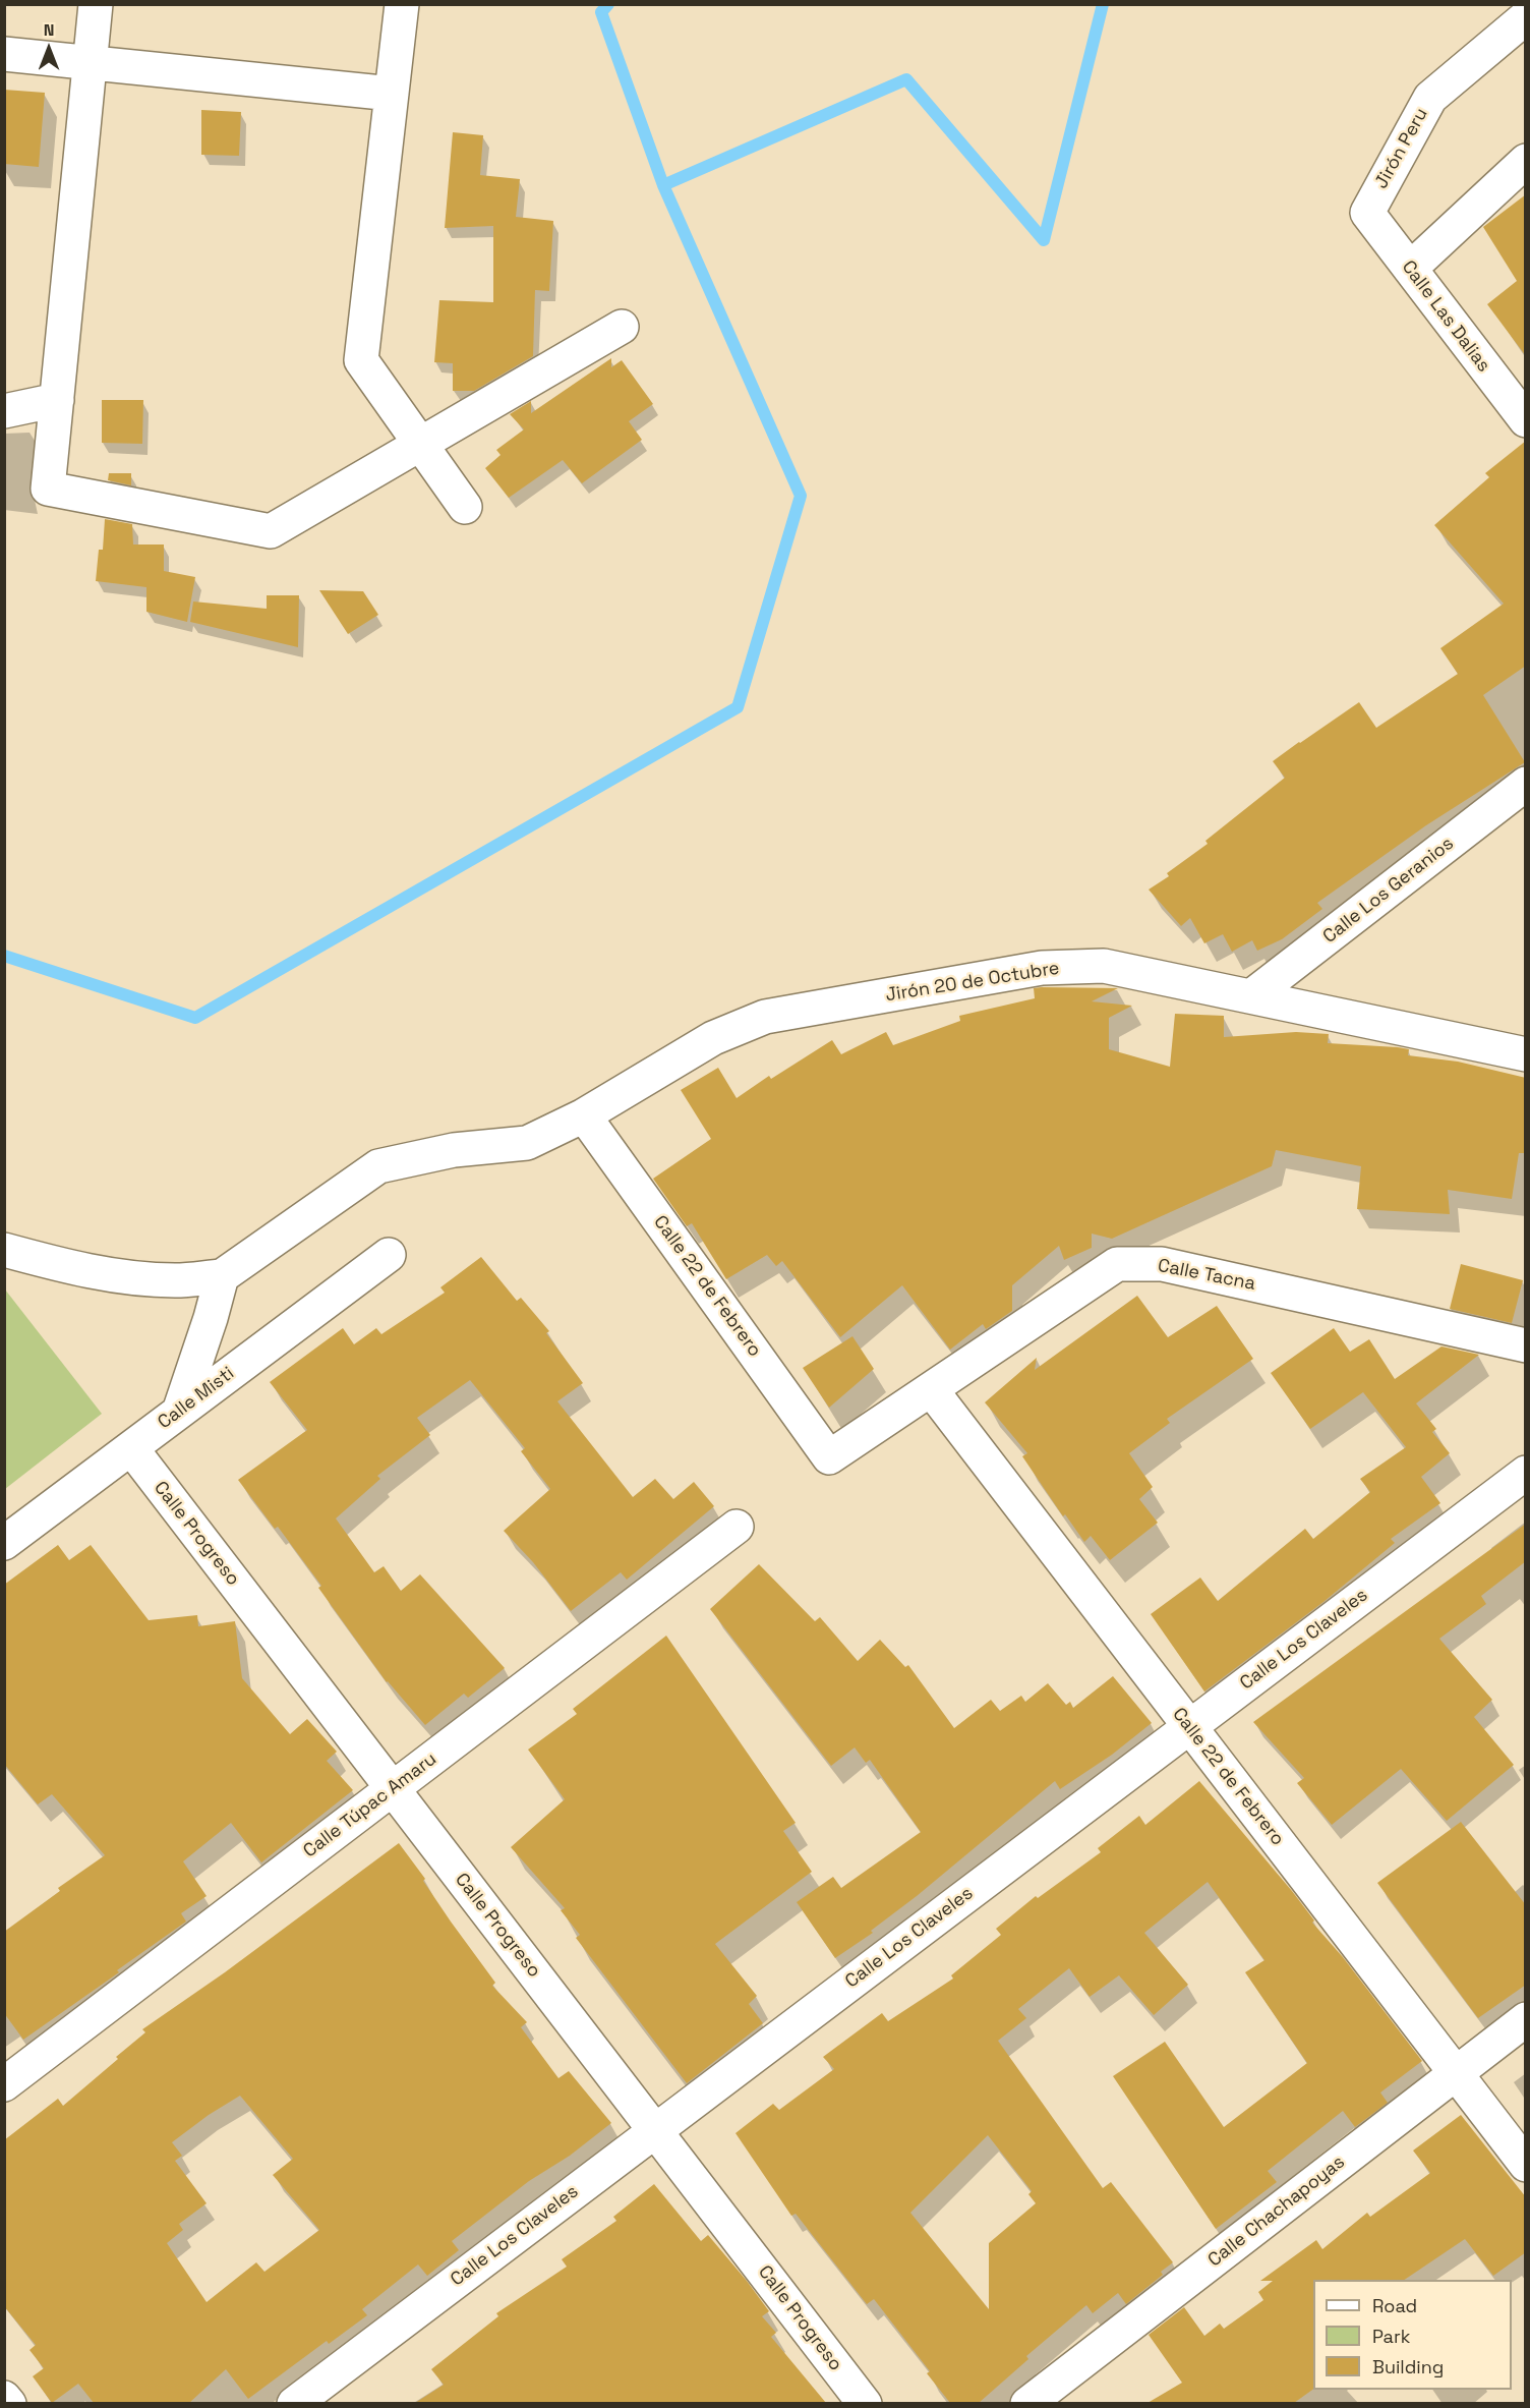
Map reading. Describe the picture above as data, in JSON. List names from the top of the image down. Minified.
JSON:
{"streets":{"street":["Jirón Peru","Calle Las Dalias","Calle Los Geranios","Jirón 20 de Octubre","Calle Tacna","Calle 22 de Febrero","Calle Misti","Calle Progreso","Calle Los Claveles","Calle Túpac Amaru","Calle Chachapoyas"]},"crossings":[["Jirón Peru","Calle Las Dalias"],["Calle Los Geranios","Jirón 20 de Octubre"],["Jirón 20 de Octubre","Calle 22 de Febrero"],["Calle Tacna","Calle 22 de Febrero"],["Calle 22 de Febrero","Calle Los Claveles"],["Calle 22 de Febrero","Calle Chachapoyas"],["Calle Misti","Calle Progreso"],["Calle Progreso","Calle Los Claveles"],["Calle Progreso","Calle Túpac Amaru"]],"legend":["Road","Park","Building"],"north":"top"}
